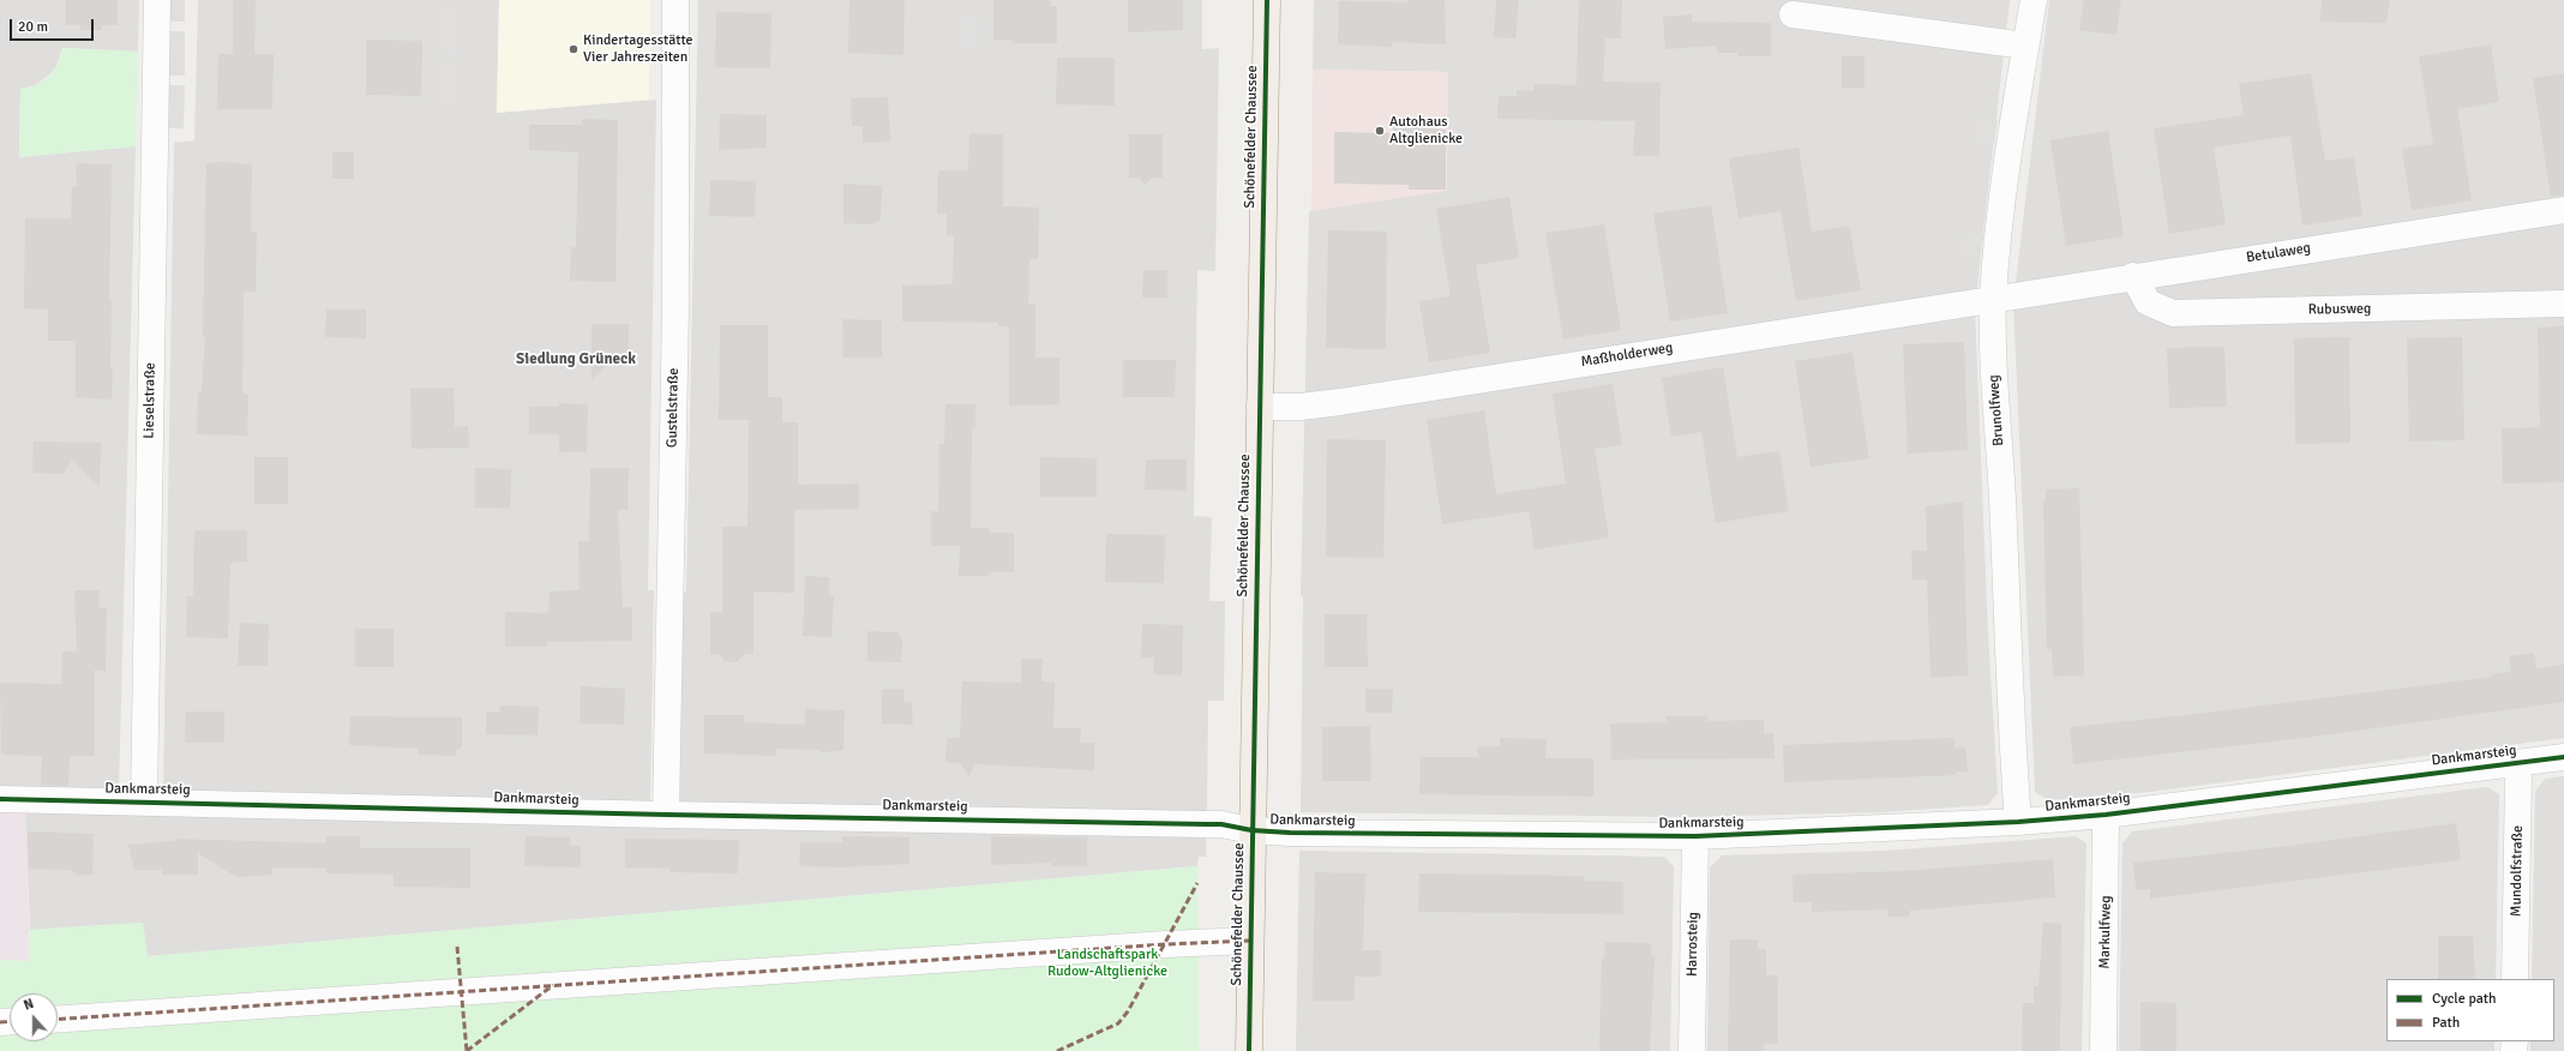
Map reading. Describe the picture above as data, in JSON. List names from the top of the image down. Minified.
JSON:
{"streets":{"main road":["Schönefelder Chaussee"],"street":["Betulaweg","Rubusweg","Maßholderweg","Lieselstraße","Gustelstraße","Brunolfweg","Dankmarsteig","Mundolfstraße","Markulfweg","Harrosteig"]},"crossings":[["Schönefelder Chaussee","Maßholderweg"],["Schönefelder Chaussee","Dankmarsteig"],["Betulaweg","Rubusweg"],["Betulaweg","Maßholderweg"],["Betulaweg","Brunolfweg"],["Maßholderweg","Brunolfweg"],["Lieselstraße","Dankmarsteig"],["Gustelstraße","Dankmarsteig"],["Brunolfweg","Dankmarsteig"],["Dankmarsteig","Mundolfstraße"],["Dankmarsteig","Markulfweg"],["Dankmarsteig","Harrosteig"]],"districts":["Siedlung Grüneck"],"parks":["Landschaftspark Rudow-Altglienicke"],"places":["Kindertagesstätte Vier Jahreszeiten","Autohaus Altglienicke"],"legend":["Cycle path","Path"],"scale_bar":"20 m","north":"top"}
